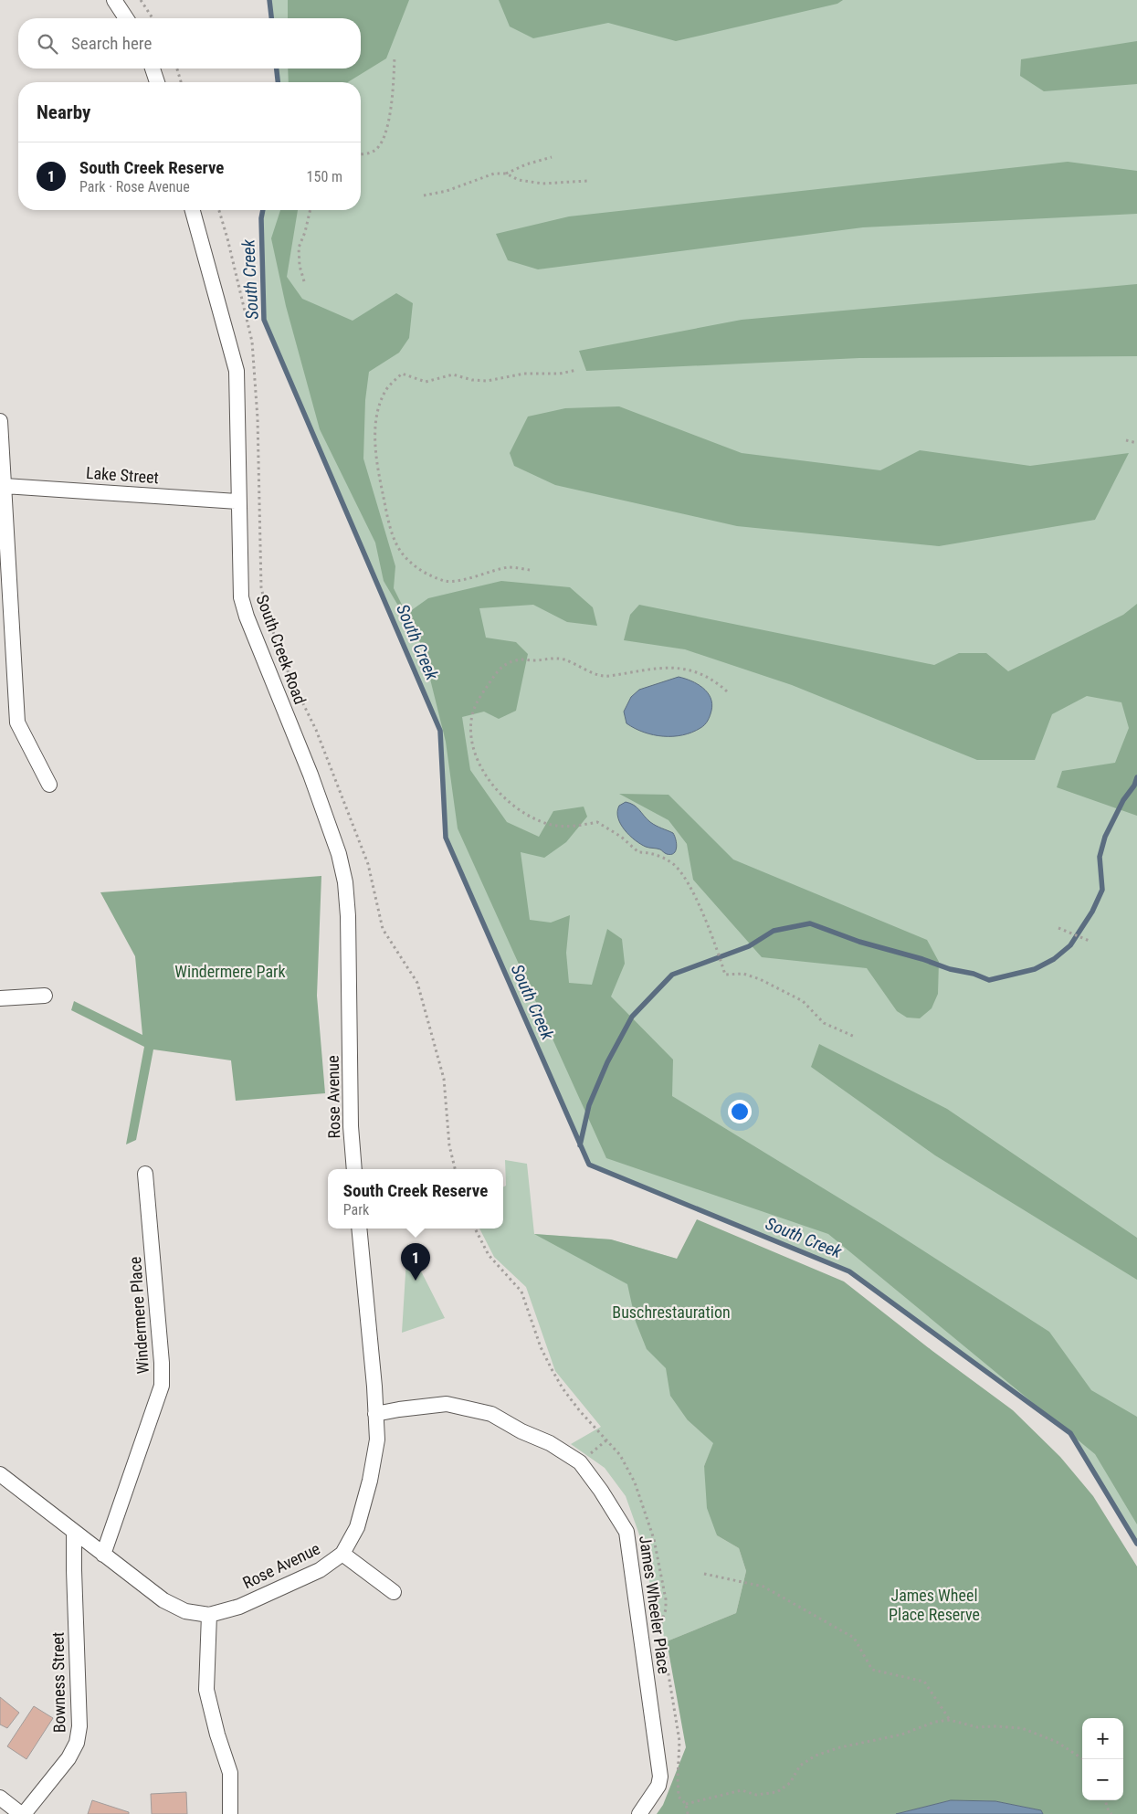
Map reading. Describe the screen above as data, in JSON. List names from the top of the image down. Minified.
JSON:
{"streets":{"street":["Lake Street","South Creek Road","Rose Avenue","Windermere Place","James Wheeler Place","Bowness Street"]},"crossings":[["Lake Street","South Creek Road"],["South Creek Road","Rose Avenue"],["Rose Avenue","Windermere Place"],["Rose Avenue","James Wheeler Place"],["Rose Avenue","Bowness Street"]],"water":["South Creek"],"parks":["Windermere Park","Buschrestauration","James Wheel Place Reserve"],"page":{"search":"Search here","heading":"Nearby","list":[{"mark":"1","name":"South Creek Reserve","note":"Park · Rose Avenue","value":"150 m"}],"popup":["South Creek Reserve","Park"],"pins":"1","map_buttons":["+","−"]}}
